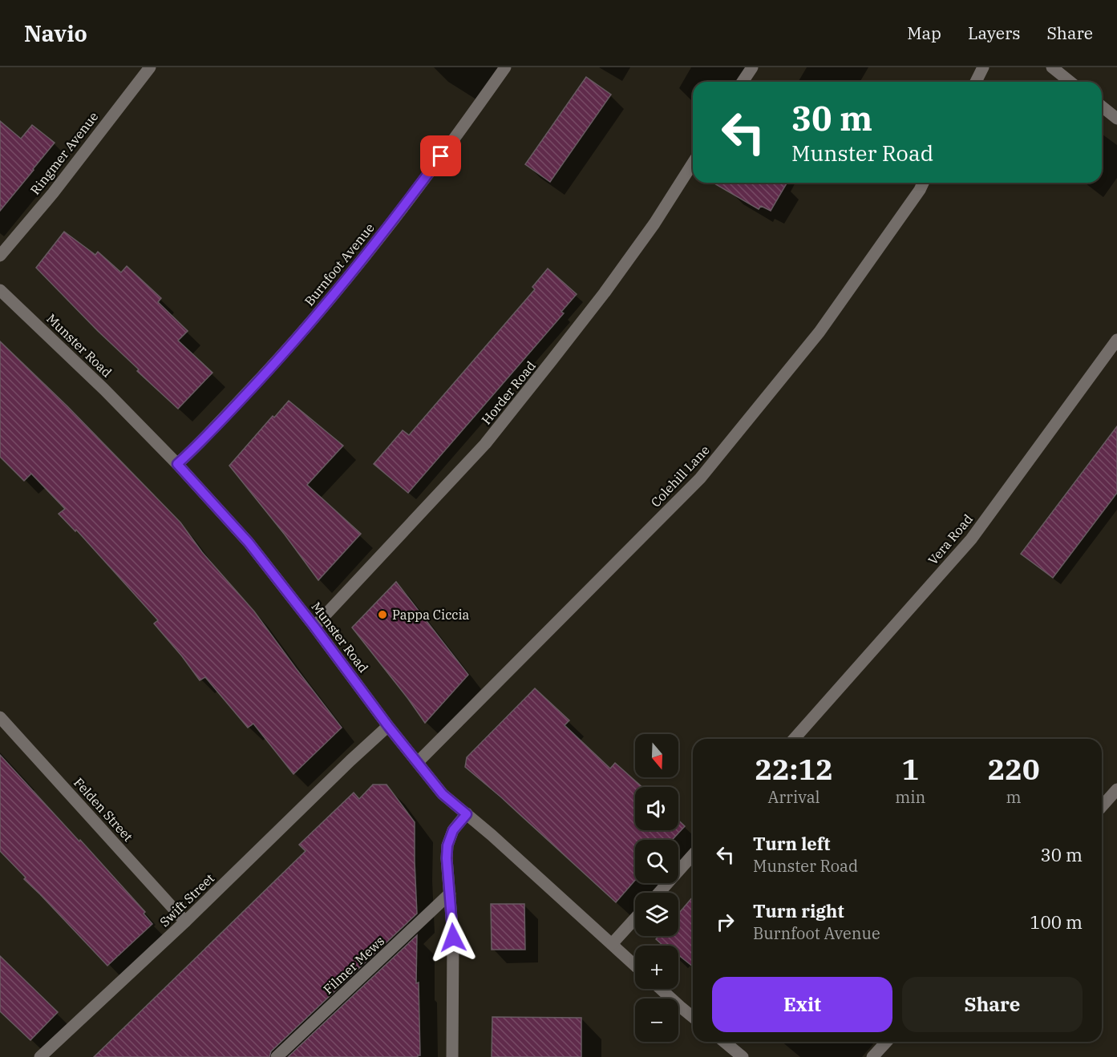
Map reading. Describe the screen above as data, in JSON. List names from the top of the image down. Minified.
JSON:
{"streets":{"street":["Ringmer Avenue","Burnfoot Avenue","Munster Road","Horder Road","Colehill Lane","Vera Road","Felden Street","Swift Street","Filmer Mews"]},"crossings":[["Burnfoot Avenue","Munster Road"],["Munster Road","Horder Road"],["Munster Road","Colehill Lane"],["Munster Road","Swift Street"],["Felden Street","Swift Street"]],"places":["Pappa Ciccia"],"north":"bottom","page":{"header":"Navio","nav":["Map","Layers","Share"],"turn":["30 m","Munster Road"],"map_buttons":["+","−"],"eta":["22:12","Arrival","1","min","220","m"],"list":[{"name":"Turn left","note":"Munster Road","value":"30 m"},{"name":"Turn right","note":"Burnfoot Avenue","value":"100 m"}],"buttons":["Exit","Share"]}}
